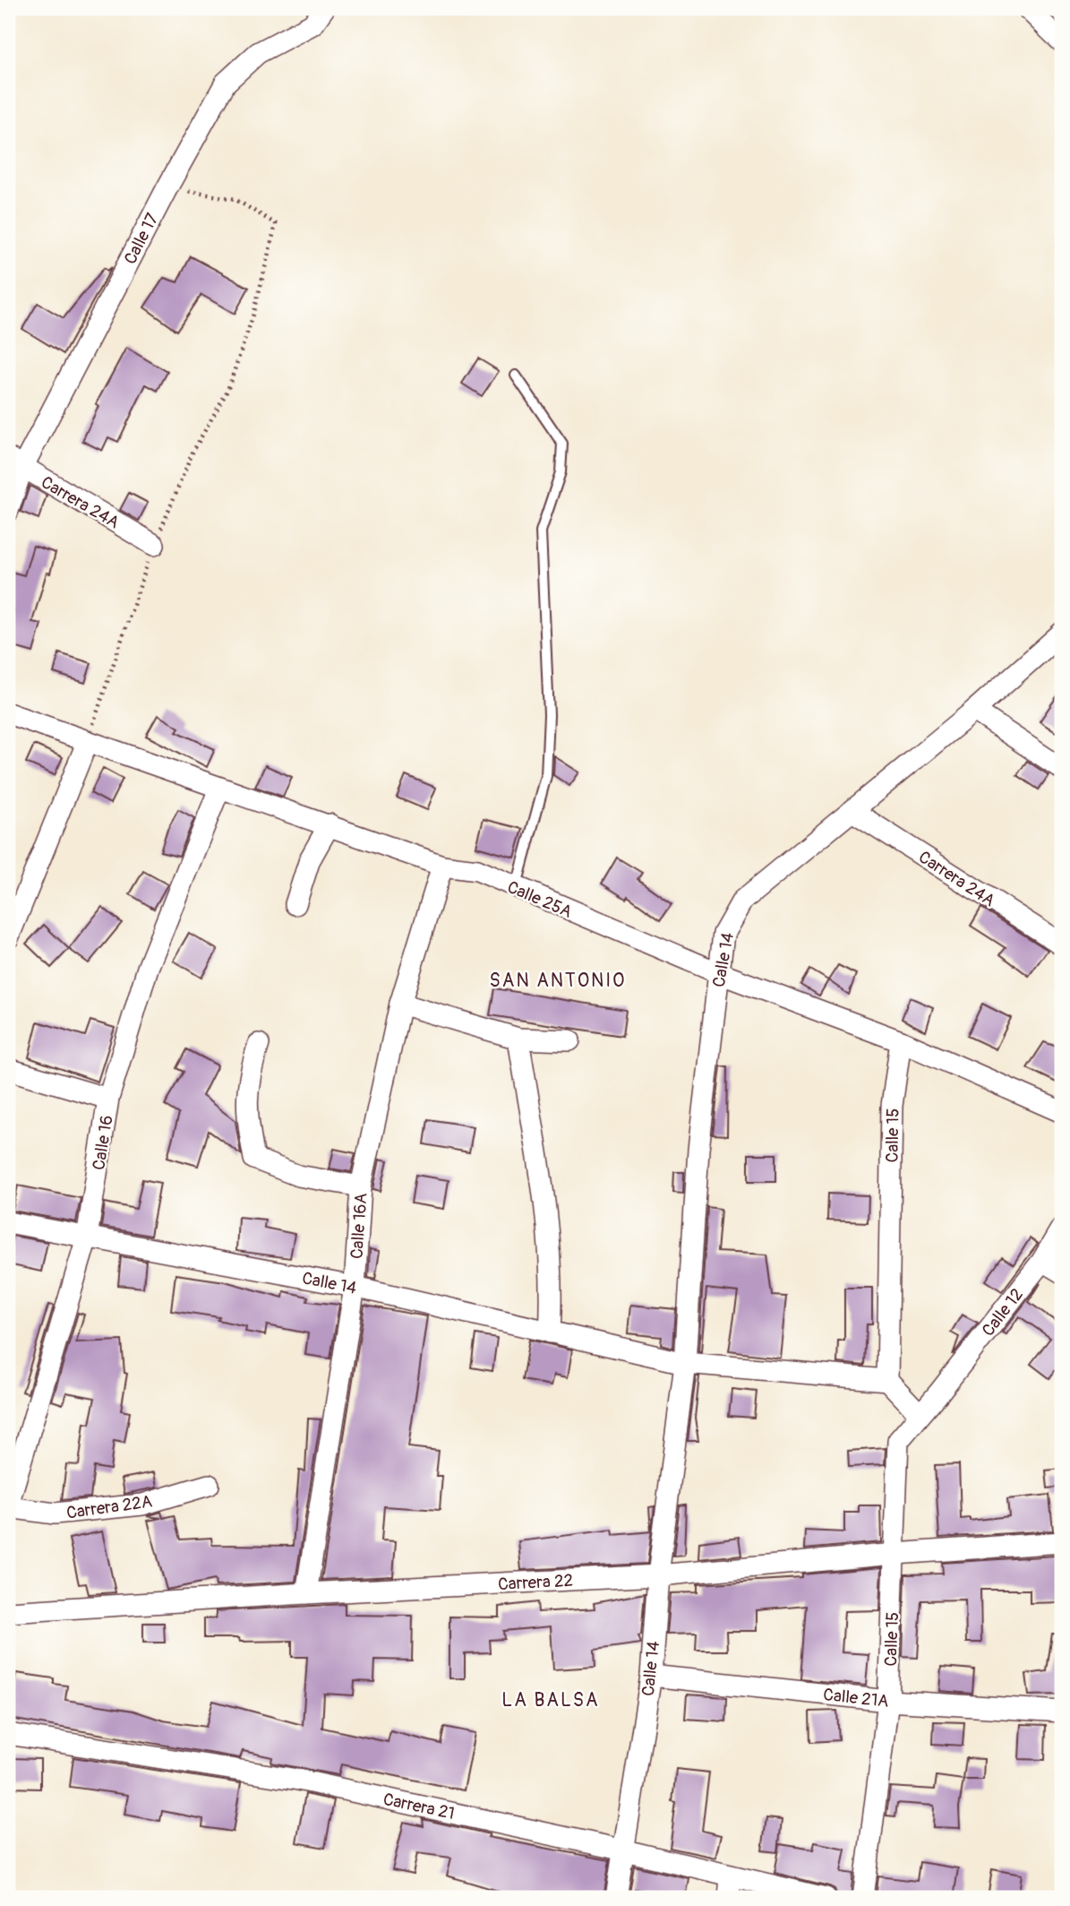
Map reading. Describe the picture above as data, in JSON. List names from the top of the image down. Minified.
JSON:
{"streets":{"street":["Calle 17","Carrera 24A","Calle 25A","Calle 14","Calle 15","Calle 16","Calle 16A","Calle 12","Carrera 22A","Carrera 22","Calle 21A","Carrera 21"]},"crossings":[["Calle 17","Carrera 24A"],["Carrera 24A","Calle 14"],["Calle 25A","Calle 14"],["Calle 25A","Calle 15"],["Calle 25A","Calle 16"],["Calle 25A","Calle 16A"],["Calle 14","Calle 15"],["Calle 14","Calle 16"],["Calle 14","Calle 16A"],["Calle 14","Carrera 22"],["Calle 14","Calle 21A"],["Calle 14","Carrera 21"],["Calle 15","Calle 12"],["Calle 15","Carrera 22"],["Calle 15","Calle 21A"],["Calle 16","Carrera 22A"],["Calle 16A","Carrera 22"]],"districts":["SAN ANTONIO","LA BALSA"]}
